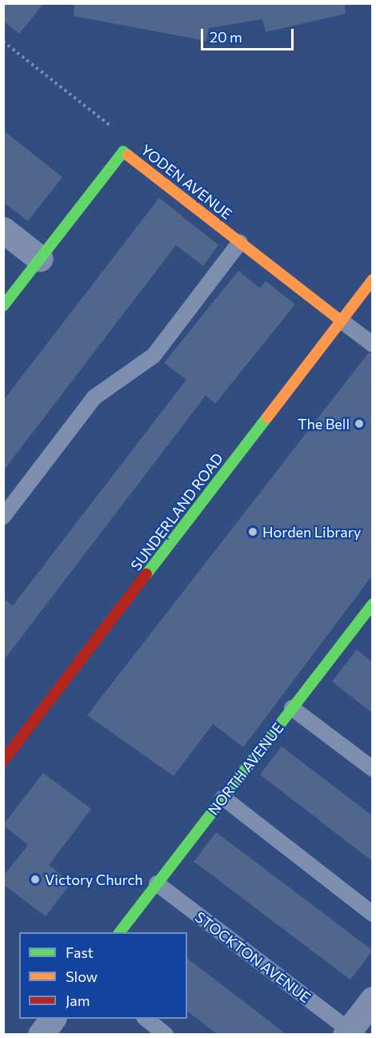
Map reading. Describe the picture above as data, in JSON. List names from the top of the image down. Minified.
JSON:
{"streets":{"street":["YODEN AVENUE","SUNDERLAND ROAD","NORTH AVENUE"],"lane":["STOCKTON AVENUE"]},"crossings":[["YODEN AVENUE","SUNDERLAND ROAD"],["NORTH AVENUE","STOCKTON AVENUE"]],"places":["The Bell","Horden Library","Victory Church"],"legend":["Fast","Slow","Jam"],"scale_bar":"20 m"}
